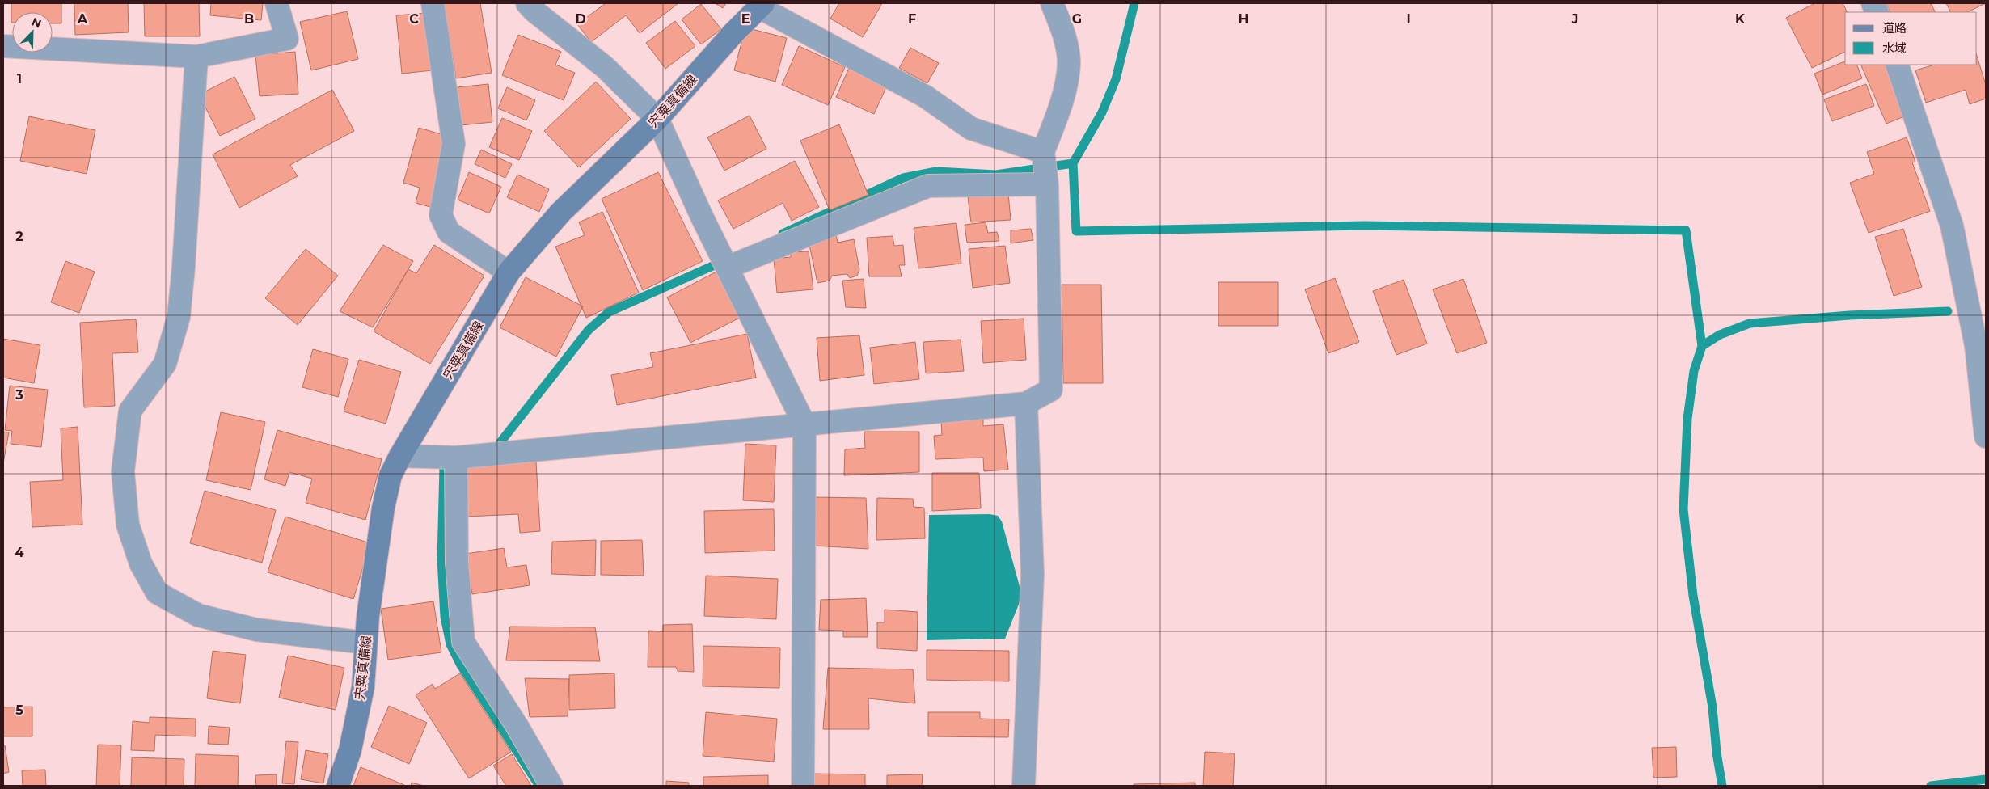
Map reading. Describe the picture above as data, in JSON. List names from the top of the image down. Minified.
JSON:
{"streets":{"main road":["宍粟真備線"]},"legend":["道路","水域"],"north":"top right","grid":{"columns":["A","B","C","D","E","F","G","H","I","J","K"],"rows":["1","2","3","4","5"]}}
